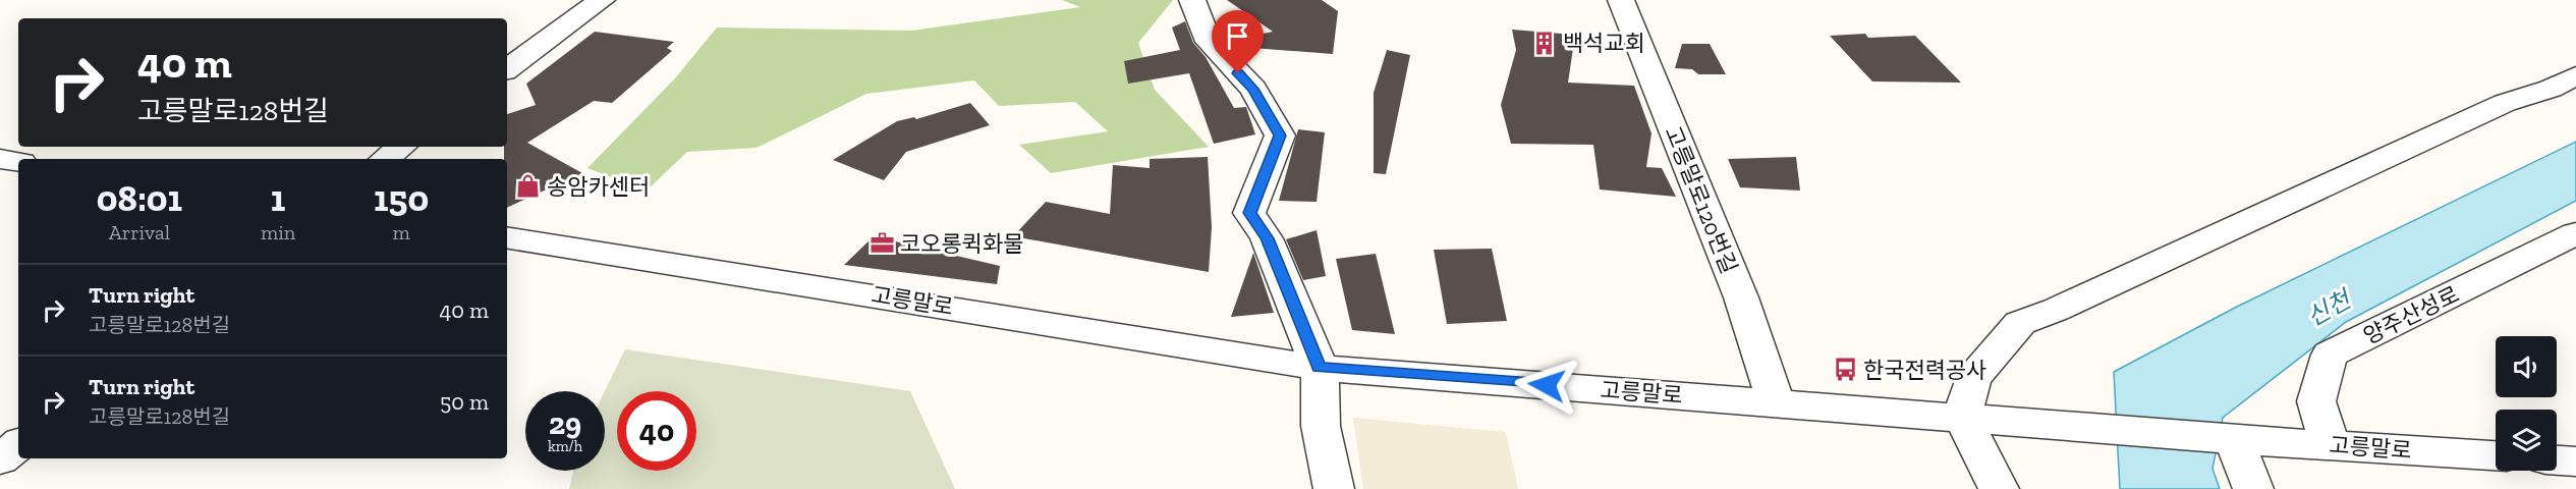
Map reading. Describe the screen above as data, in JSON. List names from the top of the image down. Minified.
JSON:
{"streets":{"street":["고릉말로120번길","고릉말로","양주산성로"]},"crossings":[["고릉말로120번길","고릉말로"],["고릉말로","양주산성로"]],"water":["신천"],"places":{"building":["백석교회"],"shop":["송암카센터"],"office":["코오롱퀵화물"],"bus stop":["한국전력공사"]},"page":{"turn":["40 m","고릉말로128번길"],"eta":["08:01","Arrival","1","min","150","m"],"list":[{"name":"Turn right","note":"고릉말로128번길","value":"40 m"},{"name":"Turn right","note":"고릉말로128번길","value":"50 m"}],"speed":"29 km/h","limit":"40"}}
